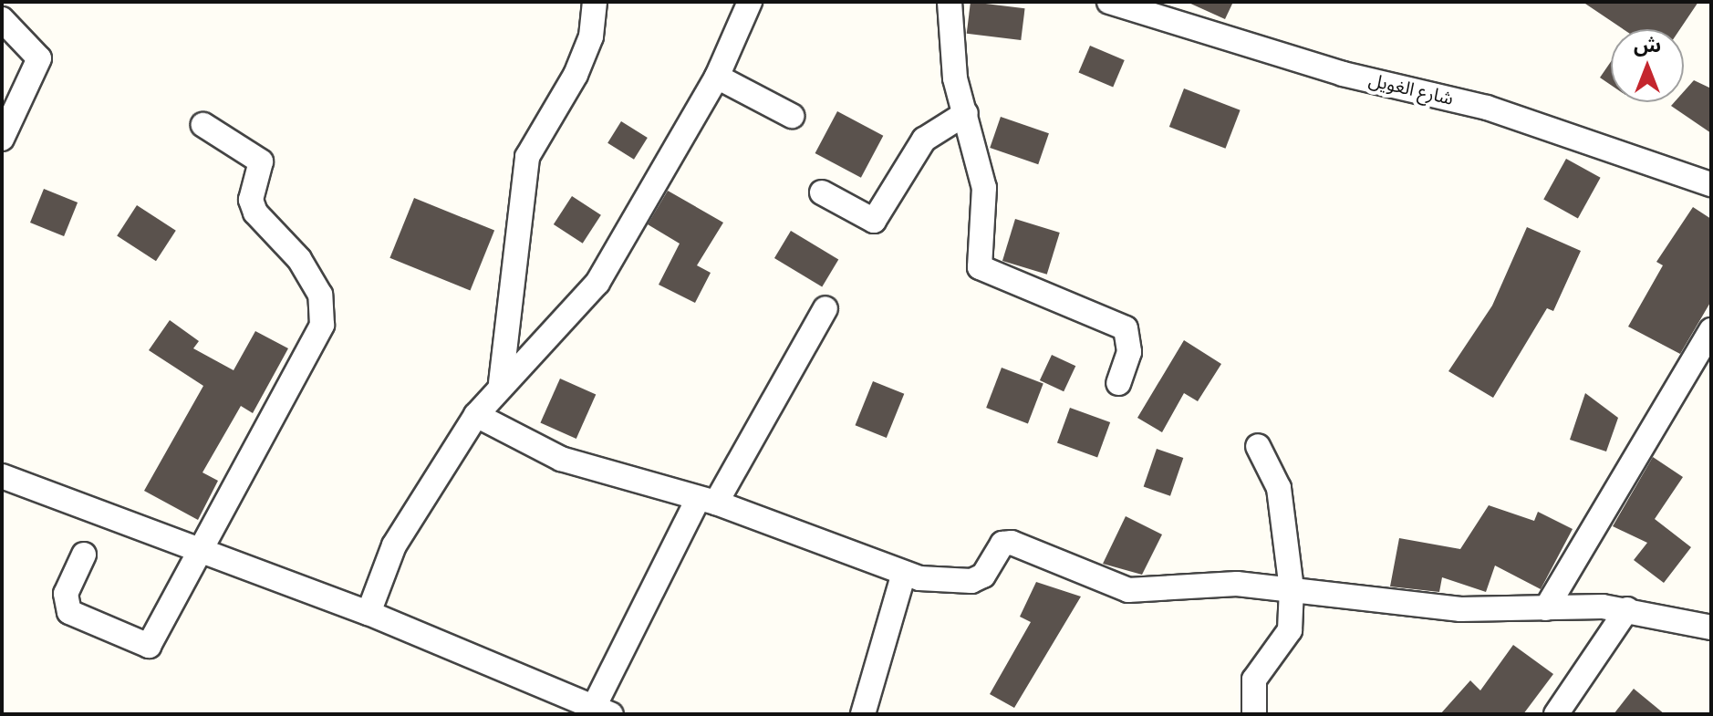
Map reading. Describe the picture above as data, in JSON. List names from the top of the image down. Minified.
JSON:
{"streets":{"street":["شارع الغويل"]},"north":"top"}
